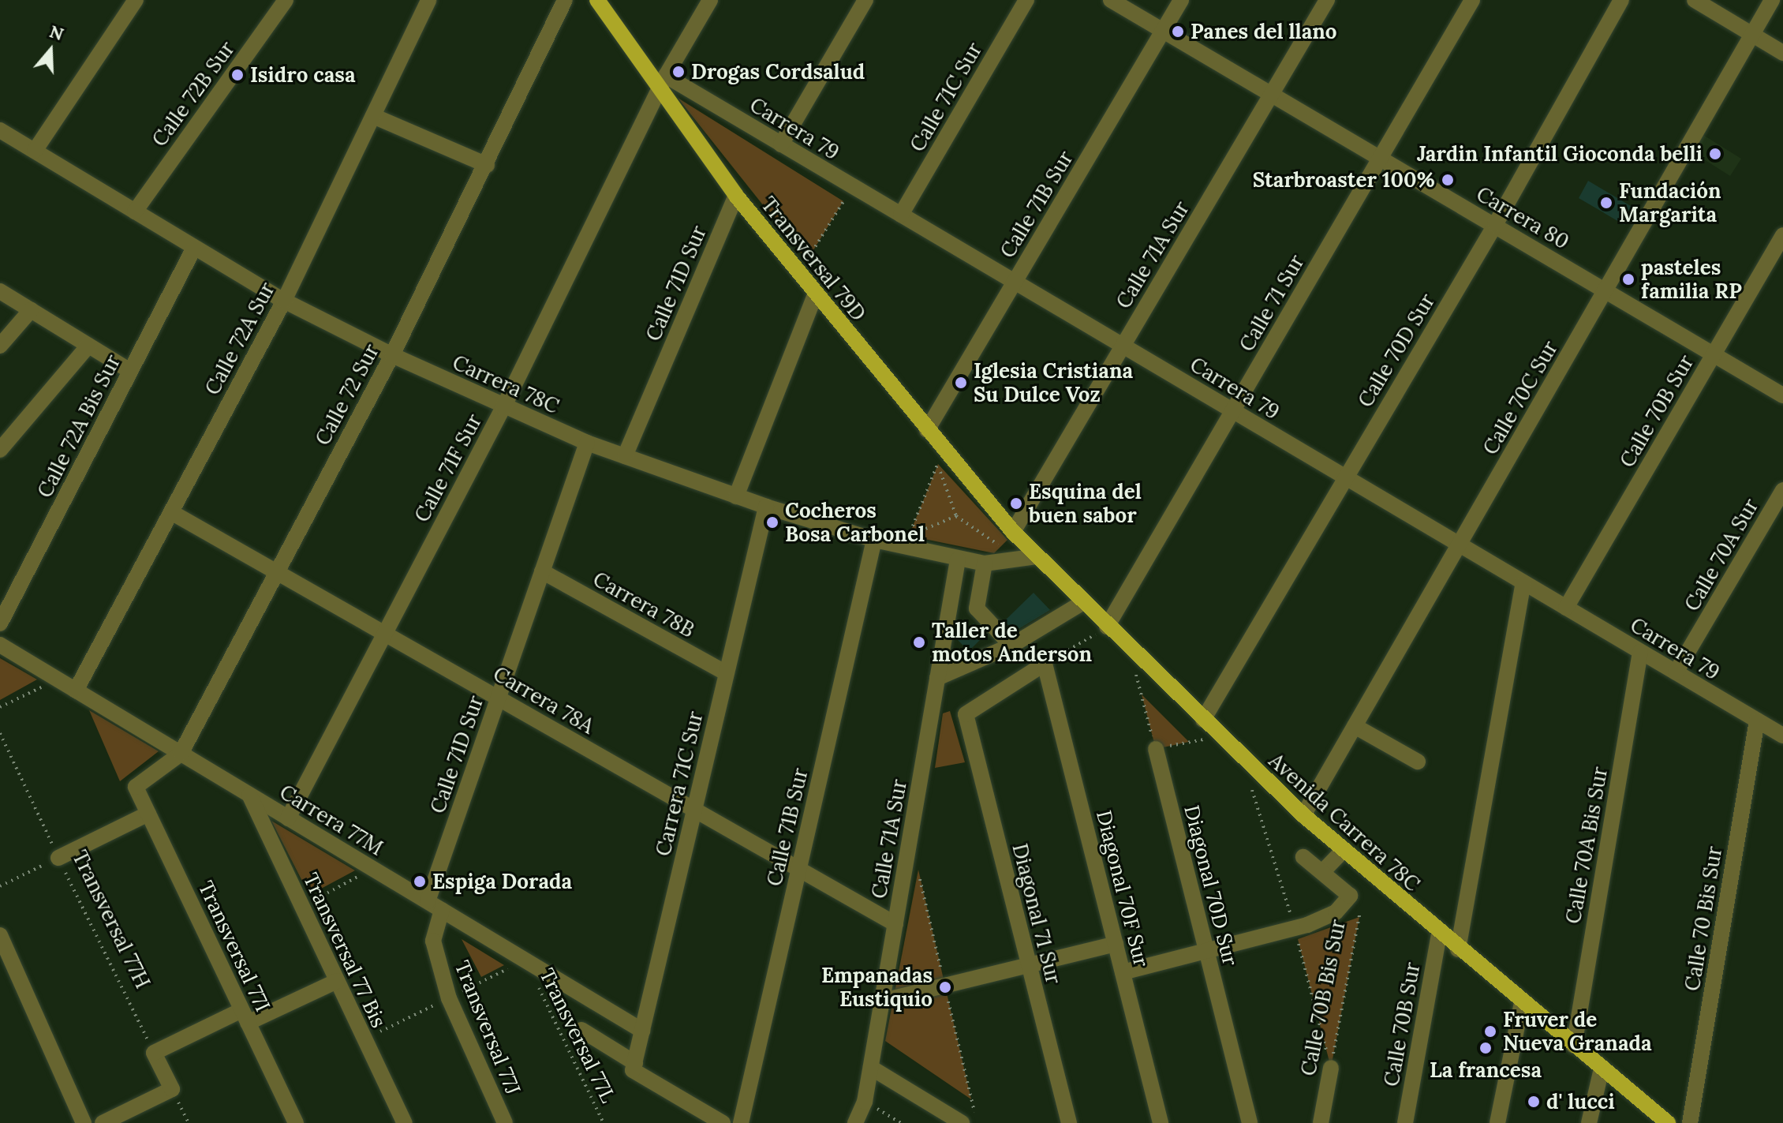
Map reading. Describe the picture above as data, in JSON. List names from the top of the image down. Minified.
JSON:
{"streets":{"main road":["Transversal 79D","Avenida Carrera 78C"],"street":["Calle 72B Sur","Calle 71C Sur","Carrera 79","Calle 71B Sur","Carrera 80","Calle 71A Sur","Calle 71D Sur","Calle 71 Sur","Calle 72A Sur","Calle 70D Sur","Carrera 78C","Calle 72 Sur","Calle 70C Sur","Calle 70B Sur","Calle 72A Bis Sur","Calle 71F Sur","Calle 70A Sur","Carrera 78B","Carrera 78A","Carrera 71C Sur","Carrera 77M","Calle 70A Bis Sur","Diagonal 70D Sur","Diagonal 70F Sur","Diagonal 71 Sur","Calle 70 Bis Sur","Transversal 77I","Transversal 77 Bis","Calle 70B Bis Sur","Transversal 77J"],"path":["Transversal 77H","Transversal 77L"]},"crossings":[["Calle 72B Sur","Carrera 78C"],["Calle 71C Sur","Carrera 79"],["Carrera 79","Calle 71B Sur"],["Carrera 79","Calle 71A Sur"],["Carrera 79","Transversal 79D"],["Carrera 79","Calle 71 Sur"],["Carrera 79","Calle 70D Sur"],["Carrera 79","Calle 70C Sur"],["Carrera 79","Calle 70B Sur"],["Carrera 79","Calle 71F Sur"],["Carrera 79","Calle 70A Sur"],["Carrera 79","Calle 70A Bis Sur"],["Carrera 79","Calle 70 Bis Sur"],["Calle 71B Sur","Carrera 80"],["Calle 71B Sur","Transversal 79D"],["Calle 71B Sur","Carrera 78C"],["Calle 71B Sur","Carrera 78A"],["Carrera 80","Calle 71A Sur"],["Carrera 80","Calle 71 Sur"],["Carrera 80","Calle 70D Sur"],["Carrera 80","Calle 70C Sur"],["Carrera 80","Calle 70B Sur"],["Calle 71A Sur","Transversal 79D"],["Calle 71A Sur","Carrera 78C"],["Calle 71A Sur","Carrera 78A"],["Calle 71A Sur","Avenida Carrera 78C"],["Transversal 79D","Calle 71D Sur"],["Transversal 79D","Calle 71F Sur"],["Transversal 79D","Avenida Carrera 78C"],["Calle 71D Sur","Carrera 78C"],["Calle 71D Sur","Carrera 78B"],["Calle 71D Sur","Carrera 78A"],["Calle 71D Sur","Carrera 77M"],["Calle 71D Sur","Transversal 77J"],["Calle 71 Sur","Avenida Carrera 78C"],["Calle 72A Sur","Carrera 78C"],["Calle 72A Sur","Carrera 78A"],["Calle 72A Sur","Carrera 77M"],["Calle 70D Sur","Avenida Carrera 78C"],["Carrera 78C","Calle 72 Sur"],["Carrera 78C","Calle 72A Bis Sur"],["Carrera 78C","Calle 71F Sur"],["Carrera 78C","Carrera 71C Sur"],["Carrera 78C","Avenida Carrera 78C"],["Calle 72 Sur","Carrera 78A"],["Calle 72 Sur","Carrera 77M"],["Calle 72 Sur","Transversal 77I"],["Calle 70C Sur","Avenida Carrera 78C"],["Calle 70B Sur","Avenida Carrera 78C"],["Calle 71F Sur","Carrera 78A"],["Calle 71F Sur","Carrera 77M"],["Carrera 78B","Carrera 71C Sur"],["Carrera 78A","Carrera 71C Sur"],["Carrera 71C Sur","Carrera 77M"],["Carrera 77M","Transversal 77 Bis"],["Carrera 77M","Transversal 77J"],["Carrera 77M","Transversal 77L"],["Avenida Carrera 78C","Calle 70A Bis Sur"],["Diagonal 70F Sur","Diagonal 71 Sur"]],"places":["Panes del llano","Drogas Cordsalud","Isidro casa","Jardin Infantil Gioconda belli","Starbroaster 100%","Fundación Margarita","pasteles familia RP","Iglesia Cristiana Su Dulce Voz","Esquina del buen sabor","Cocheros Bosa Carbonel","Taller de motos Anderson","Espiga Dorada","Empanadas Eustiquio","Fruver de Nueva Granada","La francesa","d' lucci"],"north":"top"}
